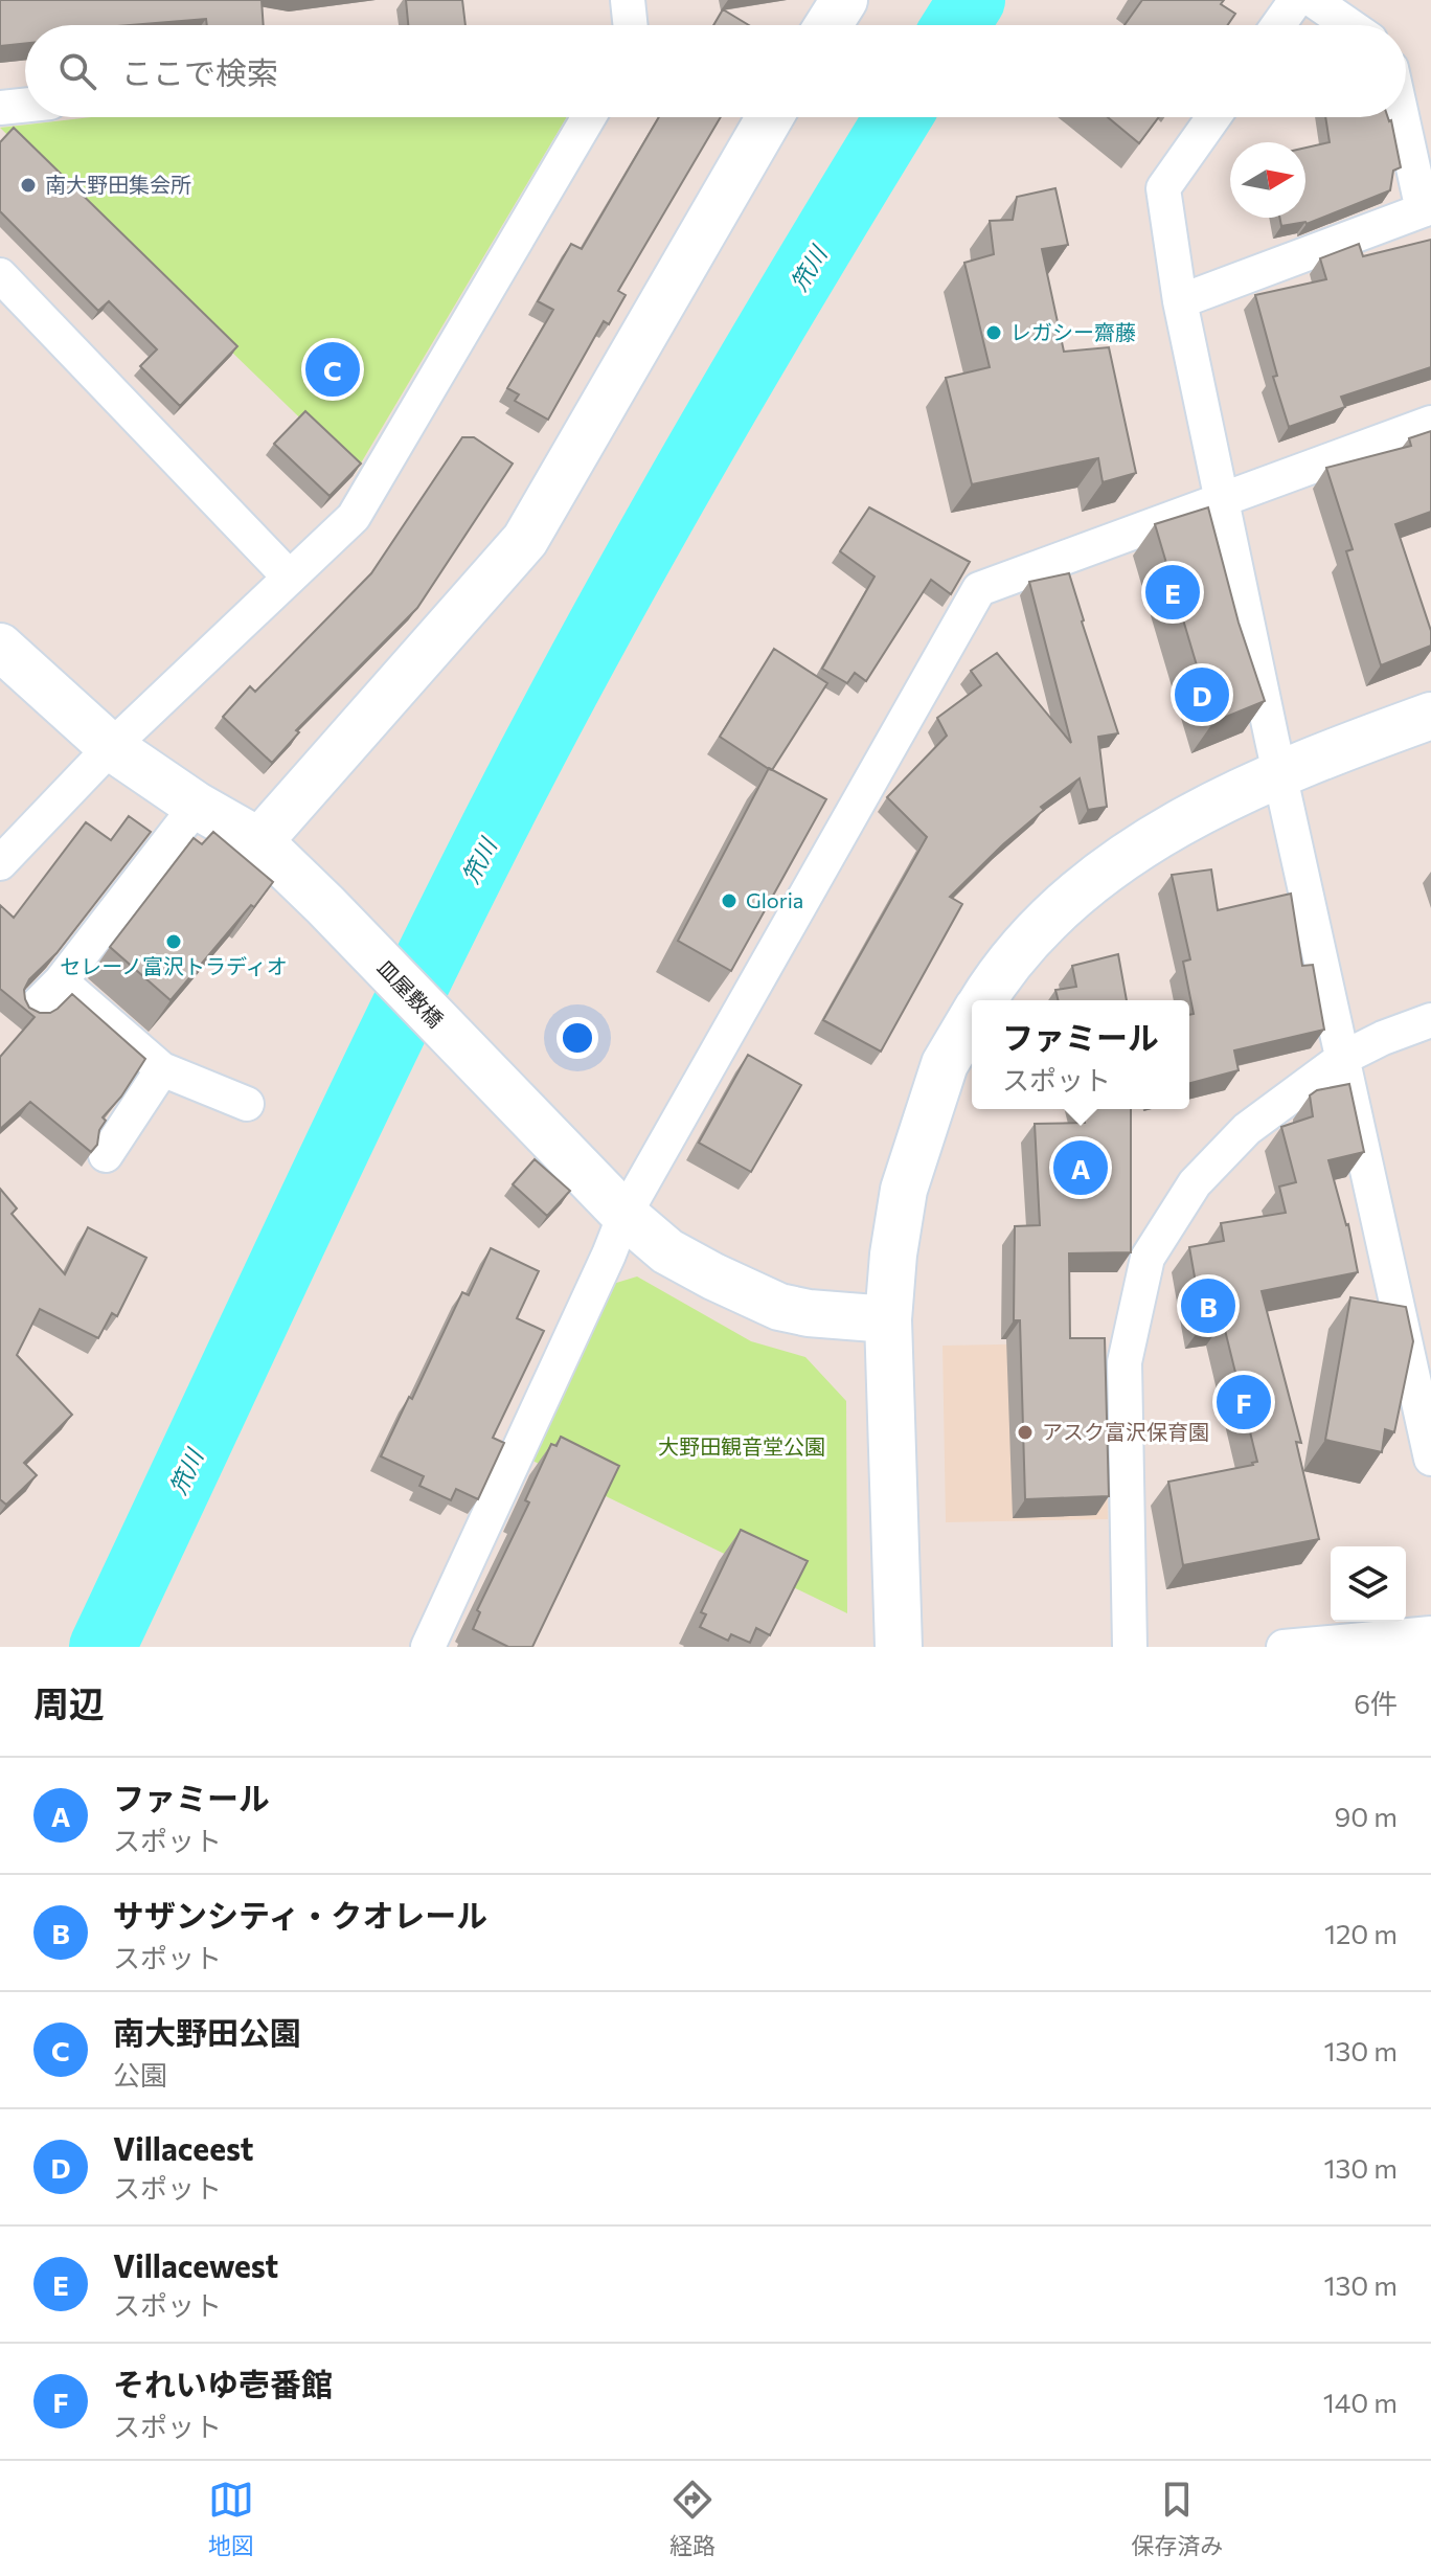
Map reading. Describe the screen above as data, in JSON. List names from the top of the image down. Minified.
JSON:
{"streets":{"street":["皿屋敷橋"]},"water":["笊川"],"parks":["大野田観音堂公園"],"places":["南大野田集会所","レガシー齋藤","Gloria","セレーノ富沢トラディオ","アスク富沢保育園"],"north":"right","page":{"search":"ここで検索","pins":["C","E","D","A","B","F"],"popup":["ファミール","スポット"],"heading":["周辺","6件"],"list":[{"mark":"A","name":"ファミール","note":"スポット","value":"90 m"},{"mark":"B","name":"サザンシティ・クオレール","note":"スポット","value":"120 m"},{"mark":"C","name":"南大野田公園","note":"公園","value":"130 m"},{"mark":"D","name":"Villaceest","note":"スポット","value":"130 m"},{"mark":"E","name":"Villacewest","note":"スポット","value":"130 m"},{"mark":"F","name":"それいゆ壱番館","note":"スポット","value":"140 m"}],"nav":["地図","経路","保存済み"]}}
